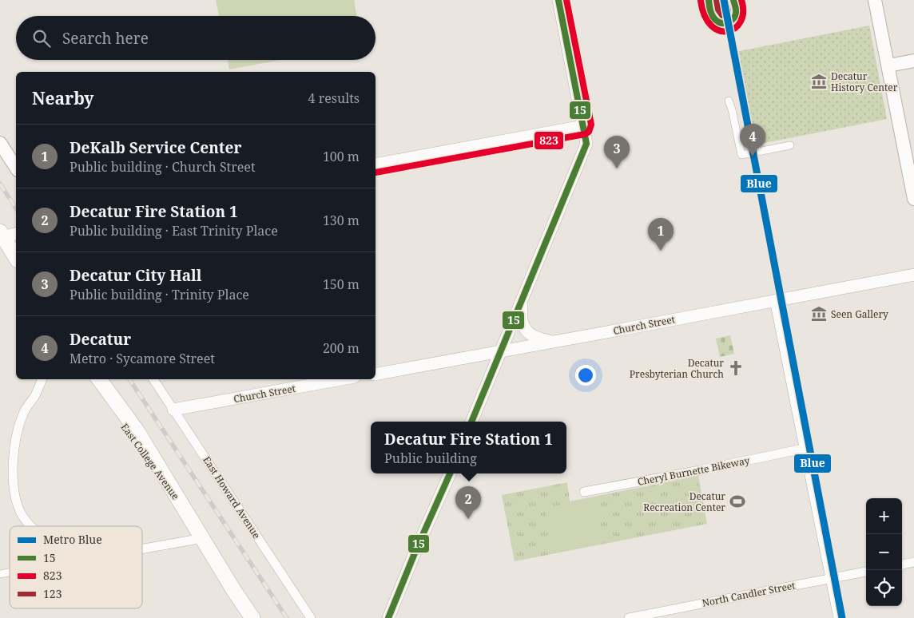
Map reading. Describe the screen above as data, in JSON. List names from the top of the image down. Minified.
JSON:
{"streets":{"main road":["East College Avenue"],"street":["Church Street","Cheryl Burnette Bikeway","East Howard Avenue","North Candler Street"]},"crossings":[["Church Street","East Howard Avenue"]],"places":{"museum":["Decatur History Center","Seen Gallery"],"church":["Decatur Presbyterian Church"],"sports":["Decatur Recreation Center"]},"lines":["metro line Blue","transit line 15","transit line 823","transit line 123"],"legend":["Metro Blue","15","823","123"],"page":{"search":"Search here","heading":["Nearby","4 results"],"pins":["4","3","1","2"],"list":[{"mark":"1","name":"DeKalb Service Center","note":"Public building · Church Street","value":"100 m"},{"mark":"2","name":"Decatur Fire Station 1","note":"Public building · East Trinity Place","value":"130 m"},{"mark":"3","name":"Decatur City Hall","note":"Public building · Trinity Place","value":"150 m"},{"mark":"4","name":"Decatur","note":"Metro · Sycamore Street","value":"200 m"}],"popup":["Decatur Fire Station 1","Public building"],"map_buttons":["+","−"]}}
